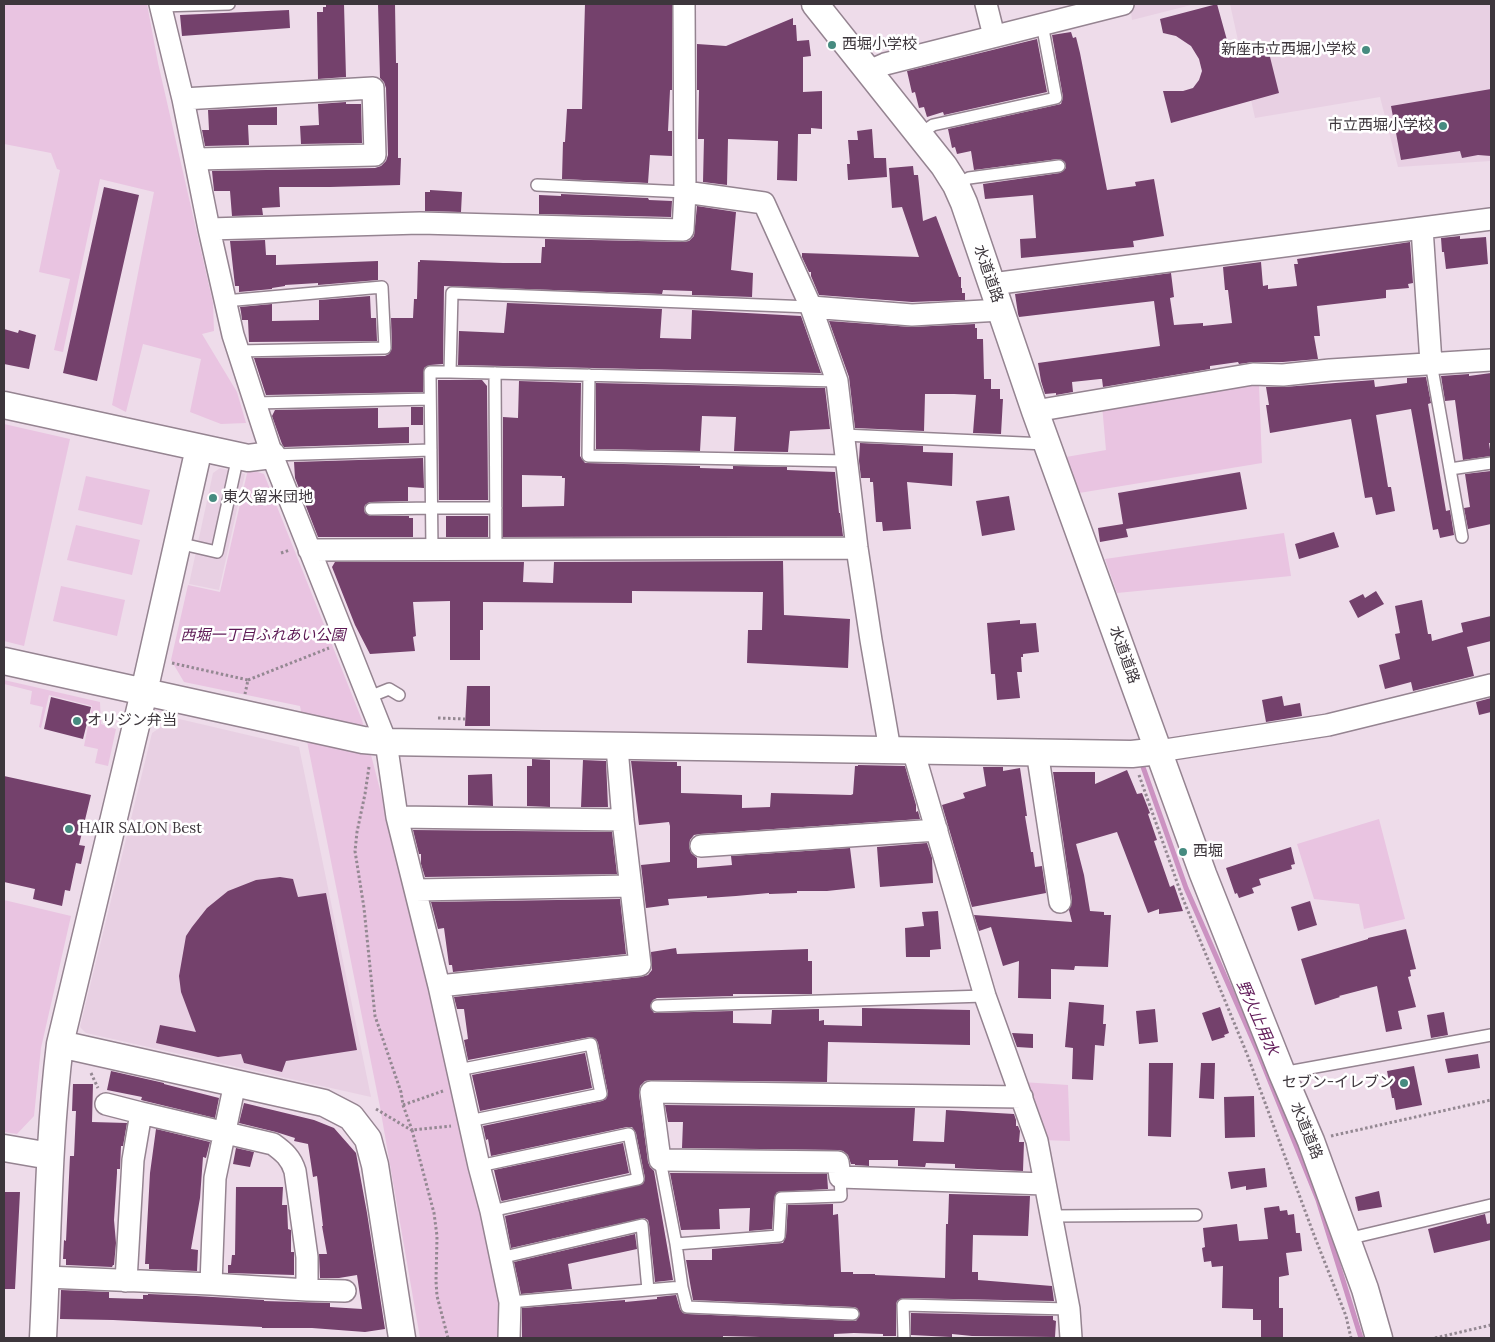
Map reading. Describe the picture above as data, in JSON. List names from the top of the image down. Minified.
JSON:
{"streets":{"street":["水道道路"]},"water":["野火止用水"],"parks":["西堀一丁目ふれあい公園"],"places":["西堀小学校","新座市立西堀小学校","市立西堀小学校","東久留米団地","オリジン弁当","HAIR SALON Best","西堀","セブン-イレブン"]}
